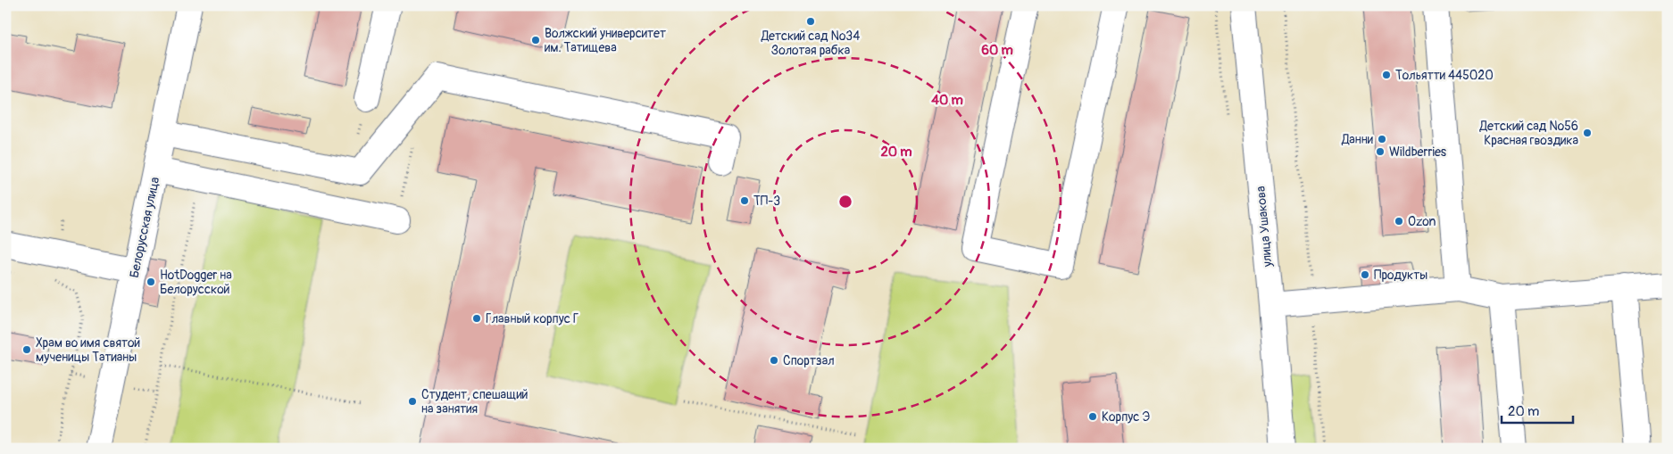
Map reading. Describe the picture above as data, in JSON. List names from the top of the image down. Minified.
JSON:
{"streets":{"street":["улица Ушакова","Белорусская улица"]},"places":["Детский сад №34 Золотая рабка","Волжский университет им. Татищева","Тольятти 445020","Детский сад №56 Красная гвоздика","Данни","Wildberries","ТП-3","Ozon","Продукты","HotDogger на Белорусской","Главный корпус Г","Храм во имя святой мученицы Татианы","Спортзал","Студент, спешащий на занятия","Корпус Э"],"scale_bar":"20 m","rings":["60 m","40 m","20 m"]}
